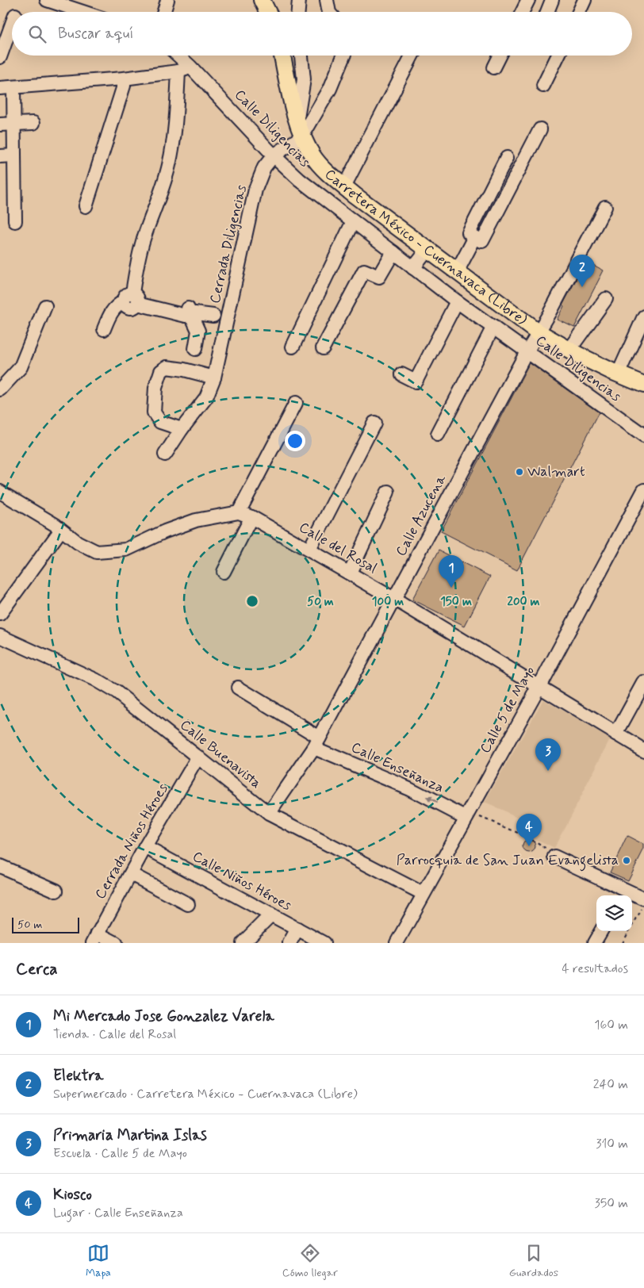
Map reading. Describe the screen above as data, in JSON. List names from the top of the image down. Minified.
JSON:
{"streets":{"main road":["Carretera México - Cuernavaca (Libre)"],"street":["Calle Diligencias","Cerrada Diligencias","Calle Azucena","Calle del Rosal","Calle 5 de Mayo","Calle Buenavista","Calle Enseñanza","Cerrada Niños Héroes","Calle Niños Héroes"]},"crossings":[["Calle Diligencias","Cerrada Diligencias"],["Calle Diligencias","Calle Azucena"],["Cerrada Diligencias","Carretera México - Cuernavaca (Libre)"],["Carretera México - Cuernavaca (Libre)","Calle Azucena"],["Calle Azucena","Calle del Rosal"],["Calle Azucena","Calle Buenavista"],["Calle Azucena","Calle Enseñanza"],["Calle del Rosal","Calle 5 de Mayo"],["Calle 5 de Mayo","Calle Buenavista"],["Calle 5 de Mayo","Calle Enseñanza"],["Calle Buenavista","Cerrada Niños Héroes"],["Cerrada Niños Héroes","Calle Niños Héroes"]],"one_way":["Calle Enseñanza"],"places":["Walmart","Parrocquia de San Juan Evangelista"],"scale_bar":"50 m","page":{"search":"Buscar aquí","pins":["2","1","3","4"],"scale":"50 m","heading":["Cerca","4 resultados"],"list":[{"mark":"1","name":"Mi Mercado Jose Gonzalez Varela","note":"Tienda · Calle del Rosal","value":"160 m"},{"mark":"2","name":"Elektra","note":"Supermercado · Carretera México - Cuernavaca (Libre)","value":"240 m"},{"mark":"3","name":"Primaria Martina Islas","note":"Escuela · Calle 5 de Mayo","value":"310 m"},{"mark":"4","name":"Kiosco","note":"Lugar · Calle Enseñanza","value":"350 m"}],"nav":["Mapa","Cómo llegar","Guardados"]},"rings":["50 m","100 m","150 m","200 m"]}
